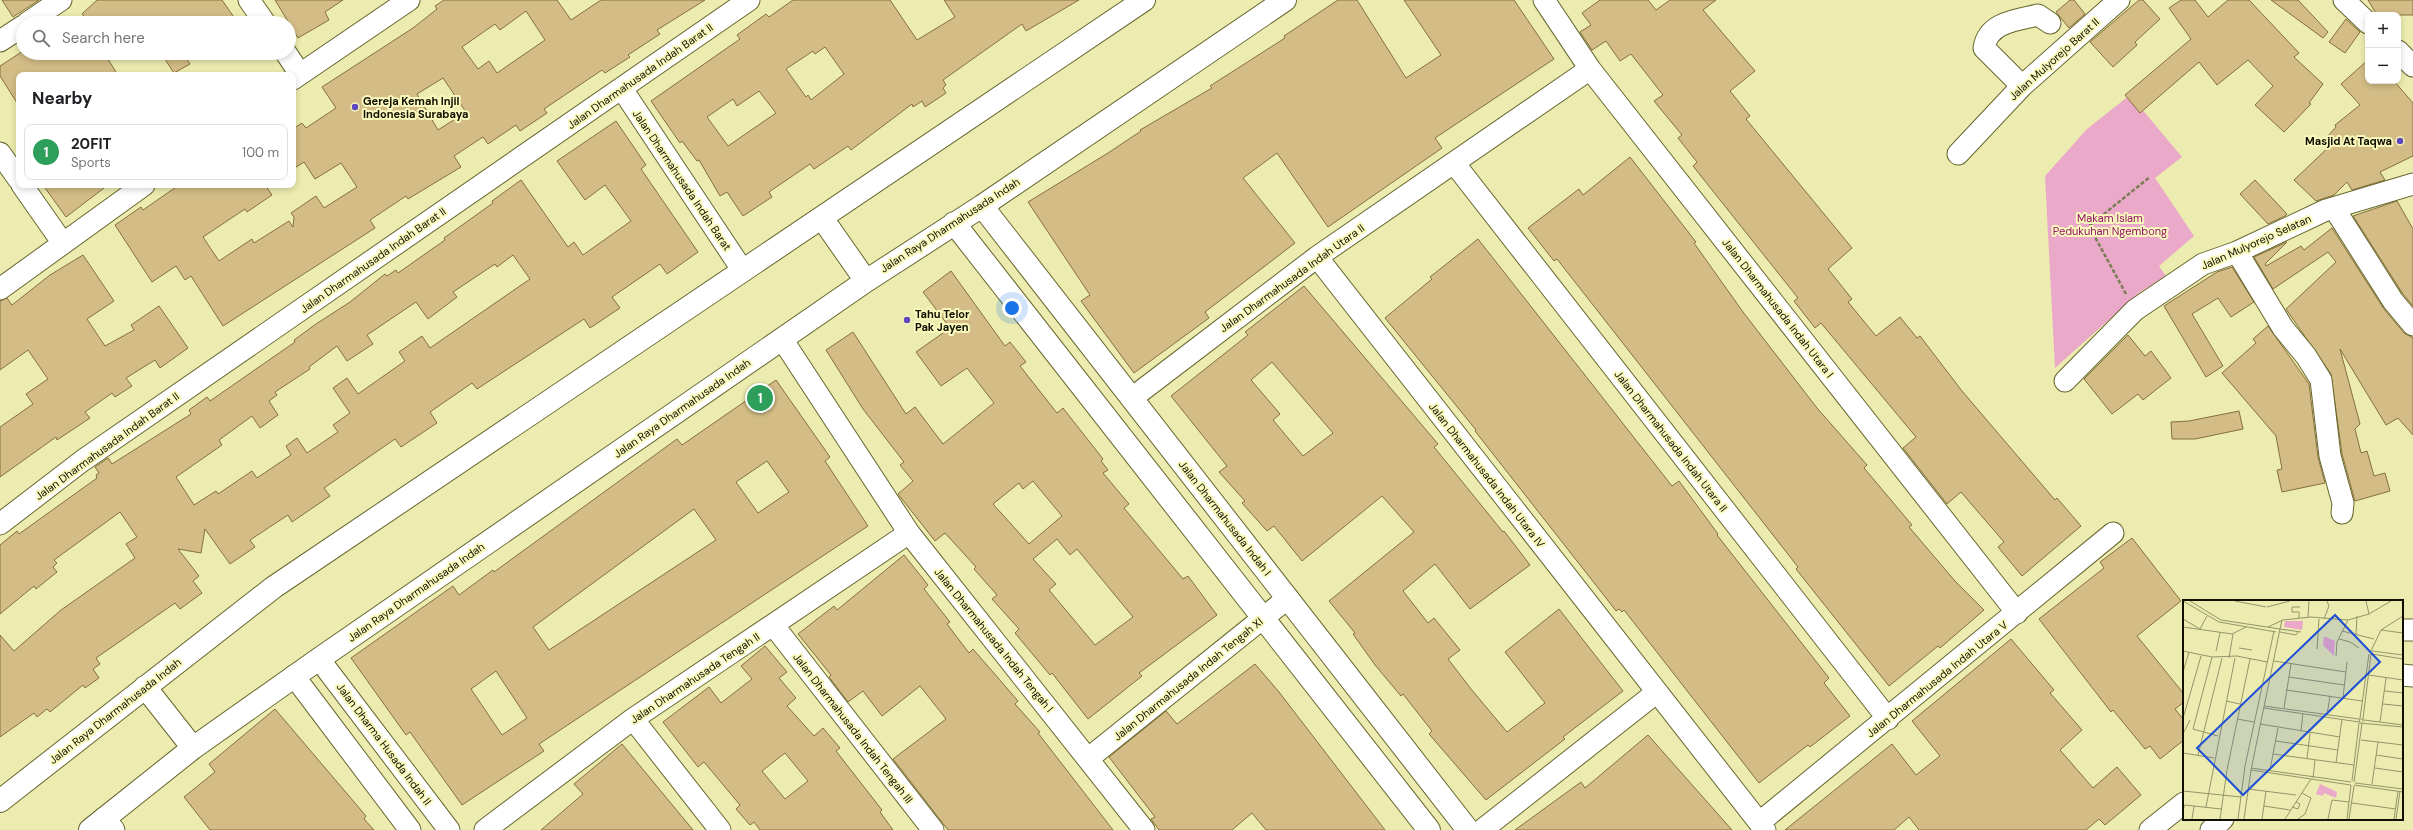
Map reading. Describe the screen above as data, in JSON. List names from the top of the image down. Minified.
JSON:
{"streets":{"main road":["Jalan Raya Dharmahusada Indah","Jalan Dharmahusada Indah I"],"street":["Jalan Mulyorejo Barat II","Jalan Dharmahusada Indah Barat II","Jalan Dharmahusada Indah Barat","Jalan Mulyorejo Selatan","Jalan Dharmahusada Indah Utara II","Jalan Dharmahusada Indah Utara I","Jalan Dharmahusada Indah Utara IV","Jalan Dharmahusada Indah Tengah I","Jalan Dharmahusada Tengah II","Jalan Dharmahusada Indah Tengah XI","Jalan Dharmahusada Indah Utara V","Jalan Dharmahusada Indah Tengah III","Jalan Dharma Husada Indah II"]},"crossings":[["Jalan Dharmahusada Indah Barat II","Jalan Dharmahusada Indah Barat"],["Jalan Dharmahusada Indah Barat","Jalan Raya Dharmahusada Indah"],["Jalan Raya Dharmahusada Indah","Jalan Dharmahusada Indah I"],["Jalan Raya Dharmahusada Indah","Jalan Dharmahusada Indah Tengah I"],["Jalan Raya Dharmahusada Indah","Jalan Dharma Husada Indah II"],["Jalan Dharmahusada Indah Utara II","Jalan Dharmahusada Indah Utara I"],["Jalan Dharmahusada Indah Utara II","Jalan Dharmahusada Indah Utara IV"],["Jalan Dharmahusada Indah Utara II","Jalan Dharmahusada Indah I"],["Jalan Dharmahusada Indah Utara II","Jalan Dharmahusada Indah Utara V"],["Jalan Dharmahusada Indah Utara I","Jalan Dharmahusada Indah Utara V"],["Jalan Dharmahusada Indah Utara IV","Jalan Dharmahusada Indah Utara V"],["Jalan Dharmahusada Indah I","Jalan Dharmahusada Indah Tengah XI"],["Jalan Dharmahusada Indah Tengah I","Jalan Dharmahusada Tengah II"],["Jalan Dharmahusada Indah Tengah I","Jalan Dharmahusada Indah Tengah XI"],["Jalan Dharmahusada Tengah II","Jalan Dharmahusada Indah Tengah III"]],"parks":["Makam Islam Pedukuhan Ngembong"],"places":["Gereja Kemah Injil Indonesia Surabaya","Masjid At Taqwa","Tahu Telor Pak Jayen"],"page":{"map_buttons":["+","−"],"search":"Search here","heading":"Nearby","list":[{"mark":"1","name":"20FIT","note":"Sports","value":"100 m"}],"pins":"1"}}
